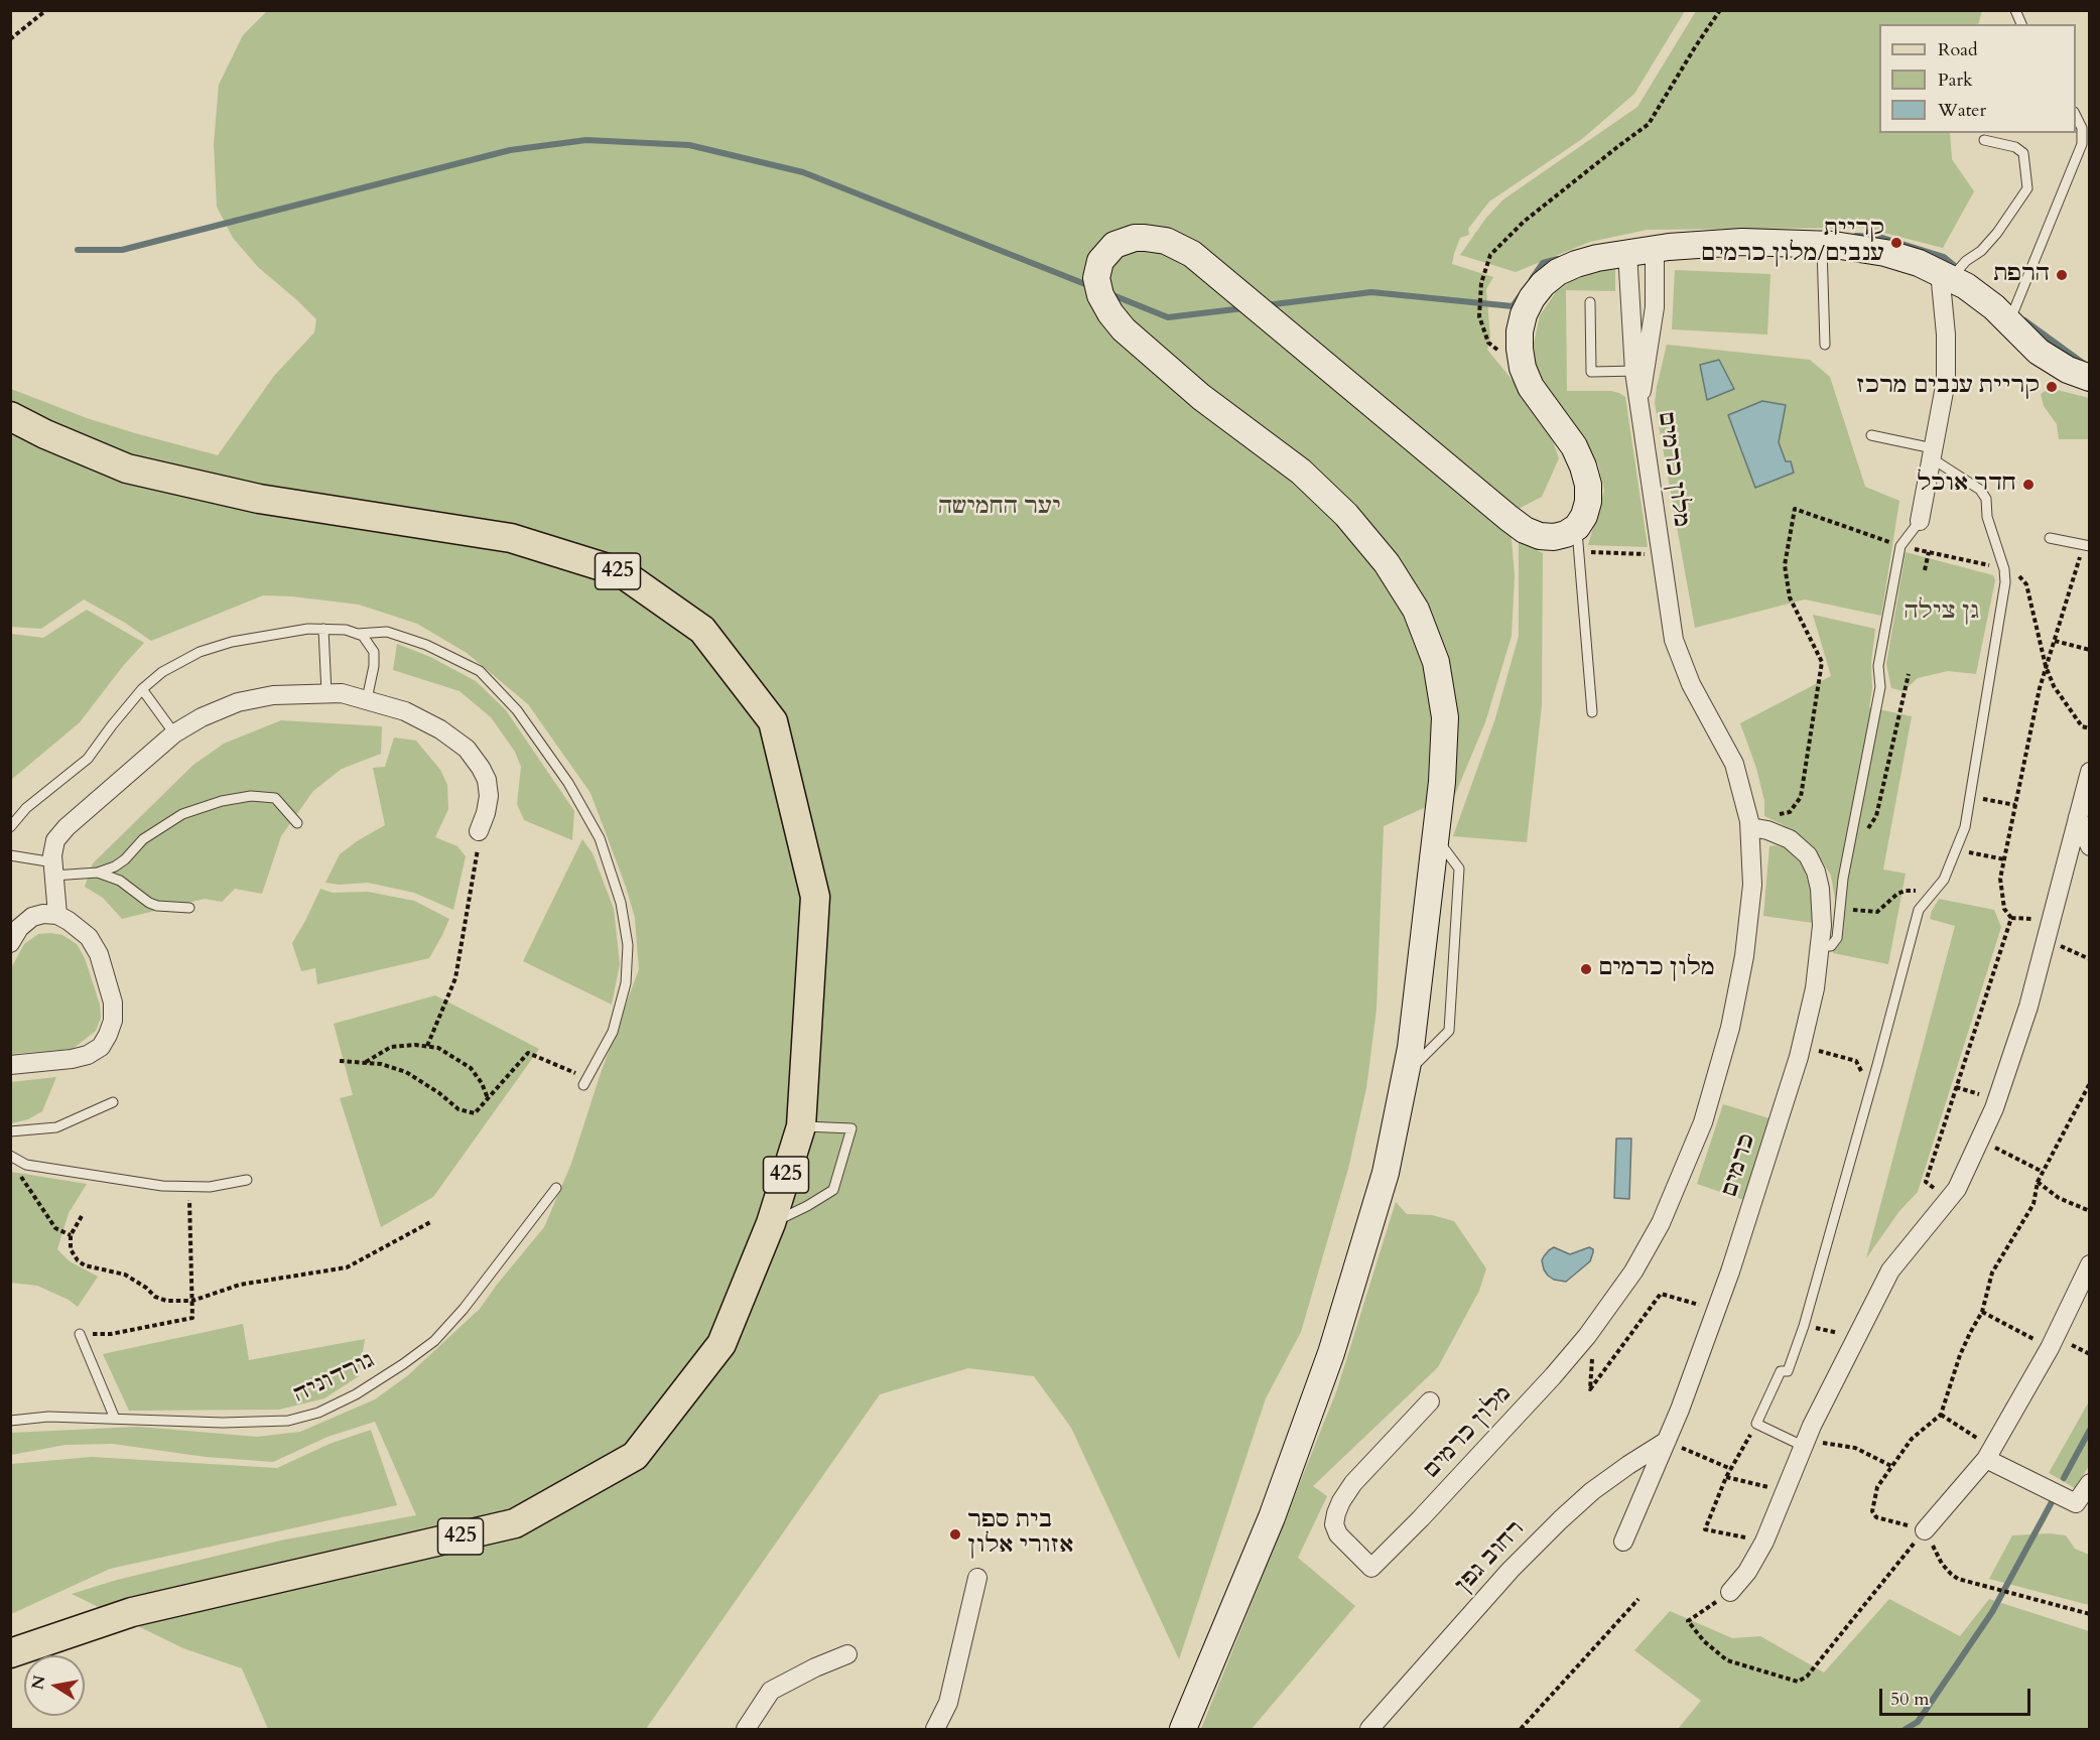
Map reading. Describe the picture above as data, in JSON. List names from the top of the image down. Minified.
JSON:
{"streets":{"main road":["425"],"street":["מלון כרמים","כרמים","רחוב גפן"],"lane":["גורדוניה"]},"crossings":[["מלון כרמים","כרמים"],["כרמים","רחוב גפן"]],"parks":["יער החמישה","גן צילה"],"places":["קריית ענבים/מלון כרמים","הרפת","קריית ענבים מרכז","חדר אוכל","מלון כרמים","בית ספר אזורי אלון"],"legend":["Road","Park","Water"],"scale_bar":"50 m","north":"left"}
